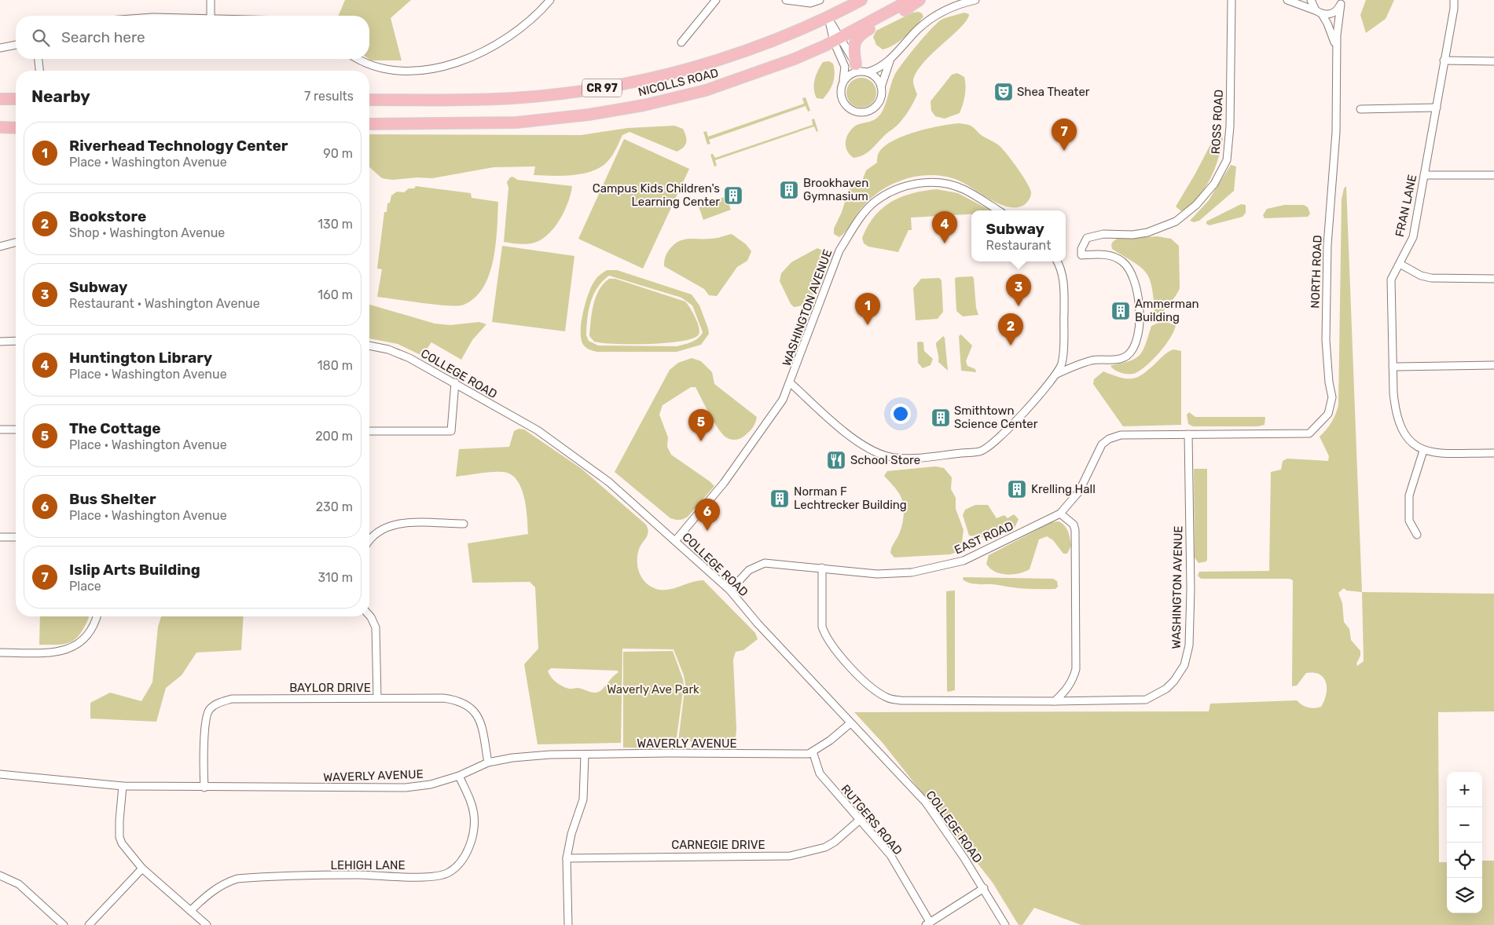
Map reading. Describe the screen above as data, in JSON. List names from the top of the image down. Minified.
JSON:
{"streets":{"highway":["NICOLLS ROAD","CR 97"],"street":["ROSS ROAD","FRAN LANE","NORTH ROAD","WASHINGTON AVENUE","COLLEGE ROAD","EAST ROAD","BAYLOR DRIVE","WAVERLY AVENUE","RUTGERS ROAD","CARNEGIE DRIVE","LEHIGH LANE"]},"crossings":[["ROSS ROAD","WASHINGTON AVENUE"],["NORTH ROAD","WASHINGTON AVENUE"],["NORTH ROAD","EAST ROAD"],["WASHINGTON AVENUE","COLLEGE ROAD"],["WASHINGTON AVENUE","EAST ROAD"],["COLLEGE ROAD","EAST ROAD"],["COLLEGE ROAD","WAVERLY AVENUE"],["BAYLOR DRIVE","WAVERLY AVENUE"],["WAVERLY AVENUE","RUTGERS ROAD"],["WAVERLY AVENUE","LEHIGH LANE"],["RUTGERS ROAD","CARNEGIE DRIVE"]],"parks":["Waverly Ave Park"],"places":{"theatre":["Shea Theater"],"building":["Brookhaven Gymnasium","Campus Kids Children's Learning Center","Ammerman Building","Smithtown Science Center","Krelling Hall","Norman F Lechtrecker Building"],"restaurant":["School Store"]},"page":{"search":"Search here","heading":["Nearby","7 results"],"pins":["7","4","3","1","2","5","6"],"list":[{"mark":"1","name":"Riverhead Technology Center","note":"Place · Washington Avenue","value":"90 m"},{"mark":"2","name":"Bookstore","note":"Shop · Washington Avenue","value":"130 m"},{"mark":"3","name":"Subway","note":"Restaurant · Washington Avenue","value":"160 m"},{"mark":"4","name":"Huntington Library","note":"Place · Washington Avenue","value":"180 m"},{"mark":"5","name":"The Cottage","note":"Place · Washington Avenue","value":"200 m"},{"mark":"6","name":"Bus Shelter","note":"Place · Washington Avenue","value":"230 m"},{"mark":"7","name":"Islip Arts Building","note":"Place","value":"310 m"}],"popup":["Subway","Restaurant"],"map_buttons":["+","−"]}}
